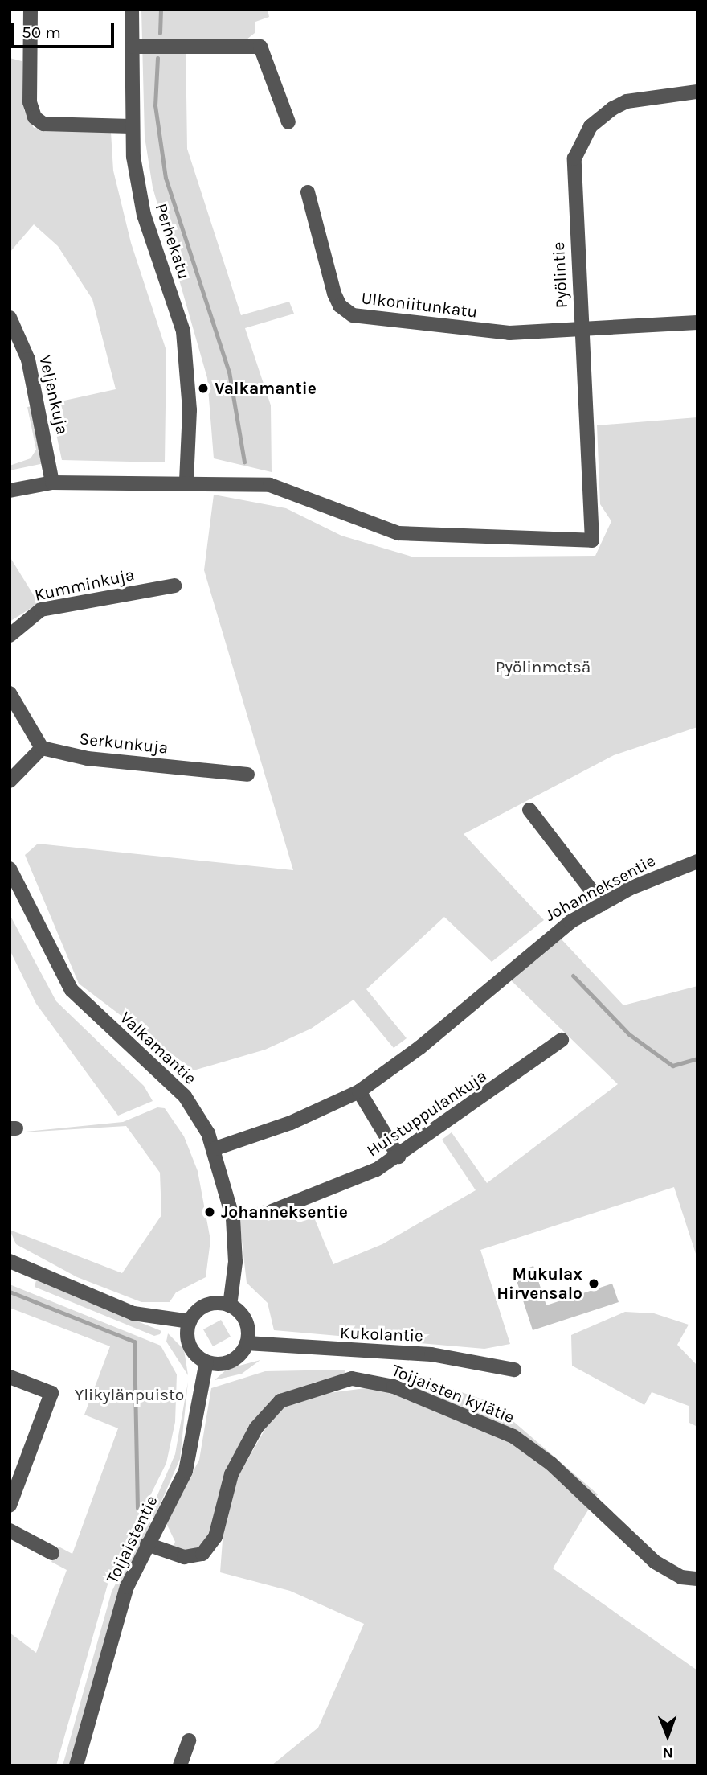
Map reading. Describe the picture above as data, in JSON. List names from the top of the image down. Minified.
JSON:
{"streets":{"street":["Perhekatu","Pyölintie","Ulkoniitunkatu","Veljenkuja","Kumminkuja","Serkunkuja","Johanneksentie","Valkamantie","Huistuppulankuja","Kukolantie","Toijaisten kylätie","Toijaistentie"]},"crossings":[["Perhekatu","Pyölintie"],["Pyölintie","Ulkoniitunkatu"],["Johanneksentie","Valkamantie"],["Valkamantie","Kukolantie"],["Valkamantie","Toijaistentie"],["Kukolantie","Toijaistentie"],["Toijaisten kylätie","Toijaistentie"]],"parks":["Pyölinmetsä","Ylikylänpuisto"],"places":["Valkamantie","Johanneksentie","Mukulax Hirvensalo"],"scale_bar":"50 m","north":"bottom"}
